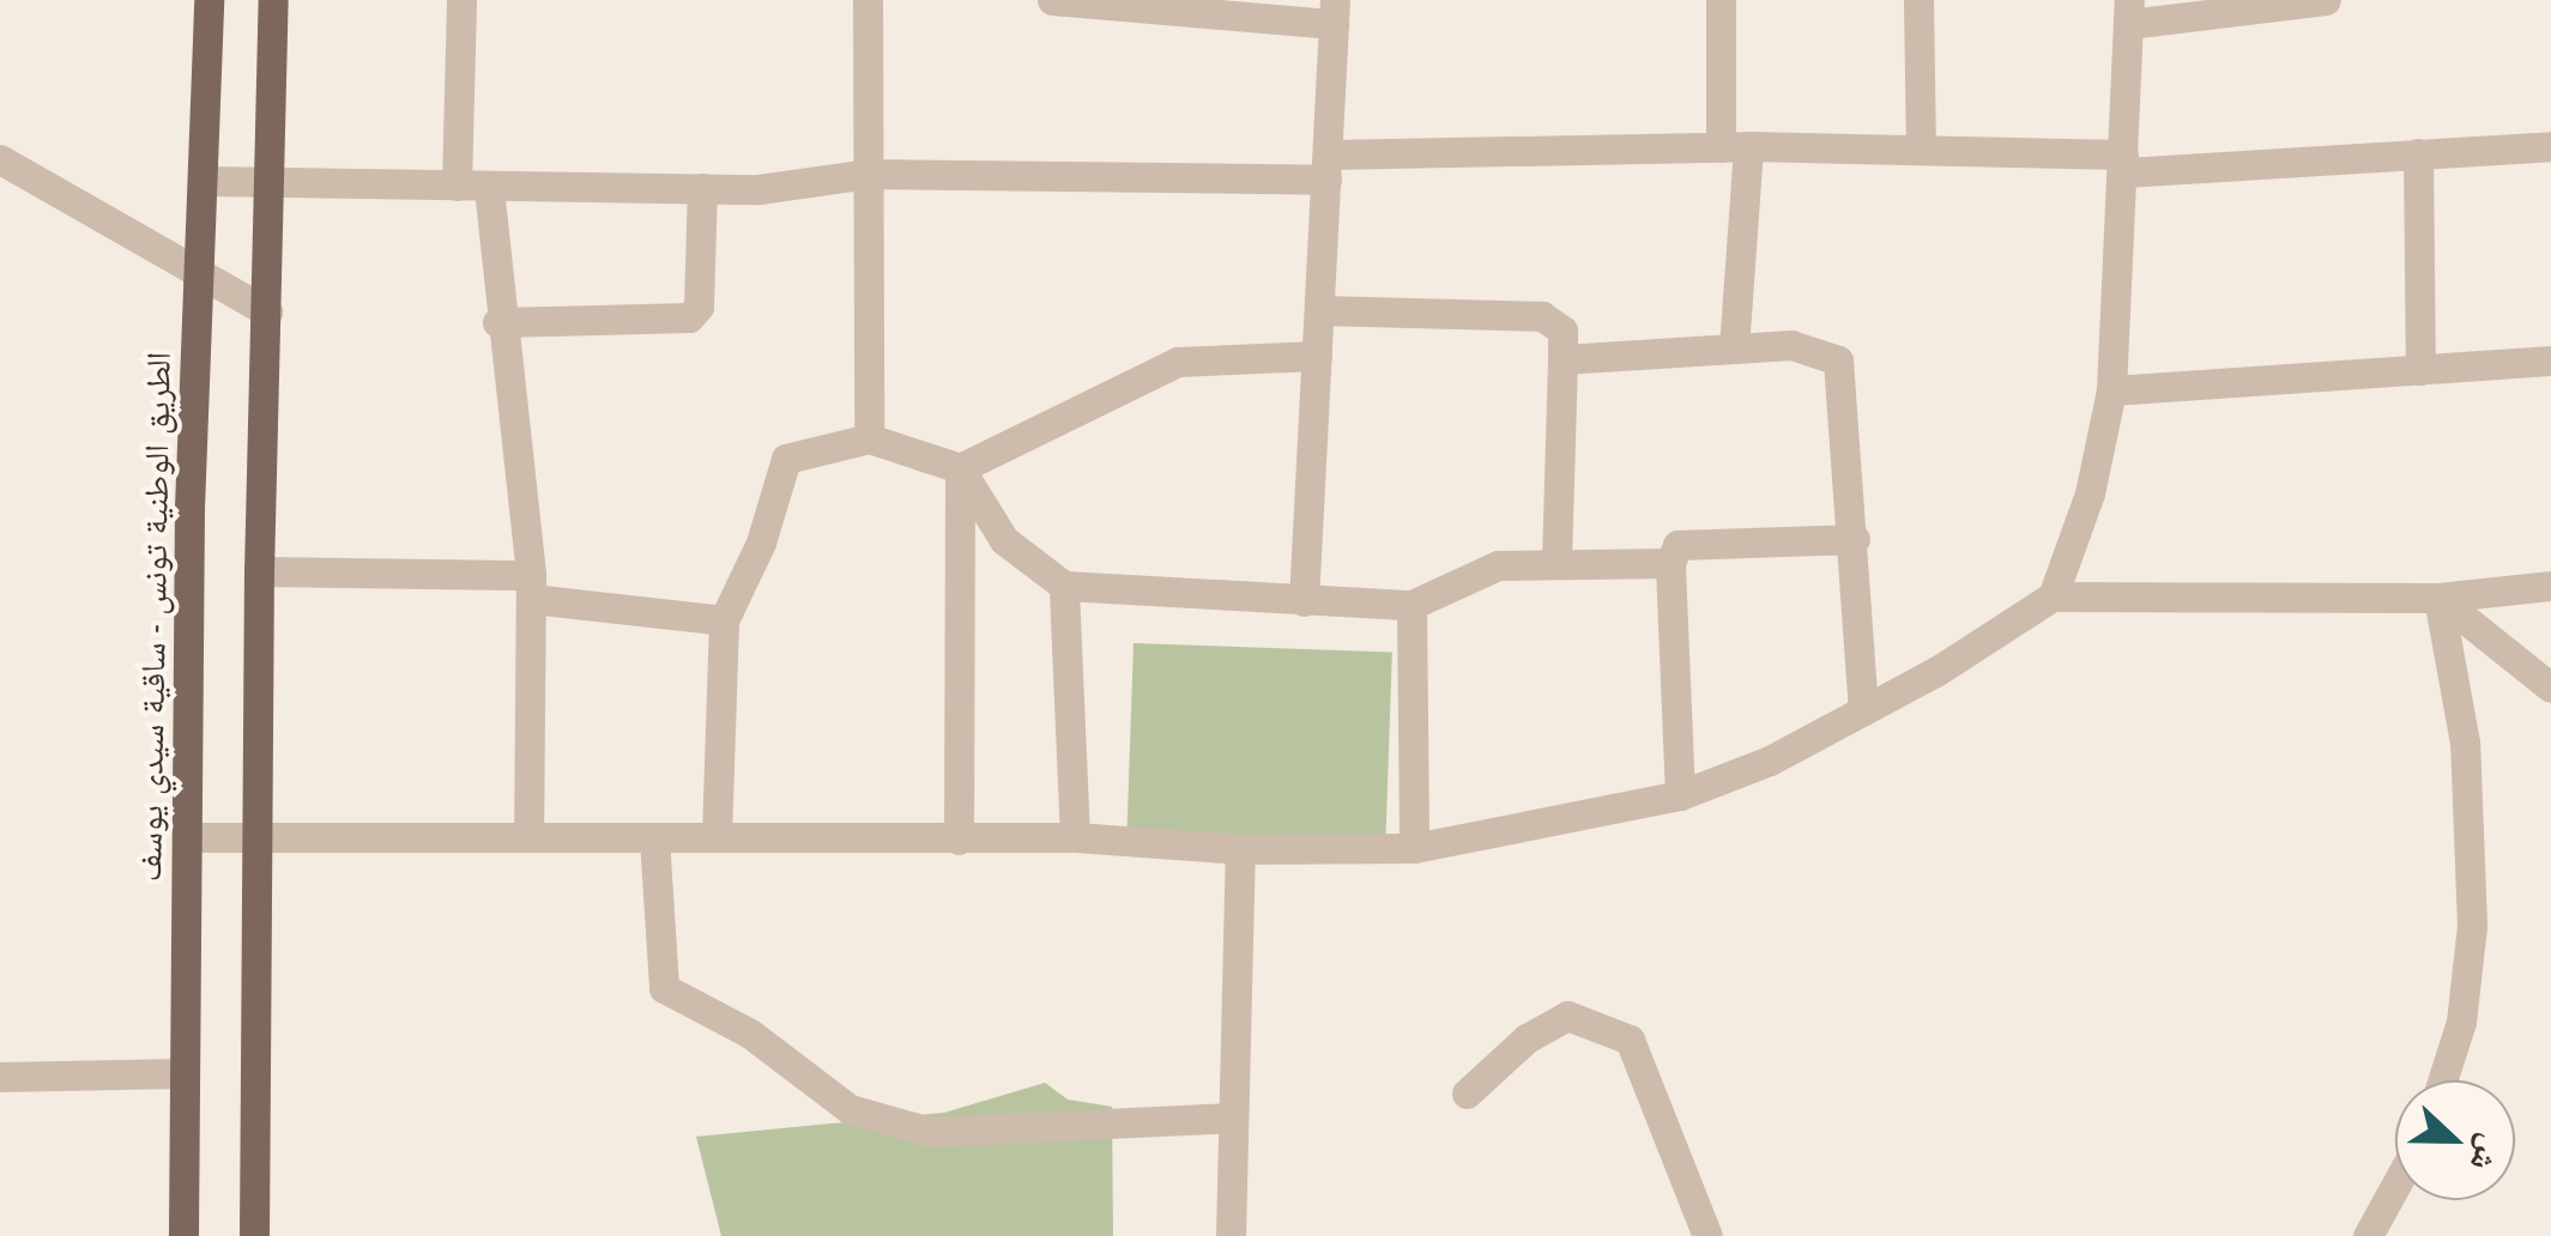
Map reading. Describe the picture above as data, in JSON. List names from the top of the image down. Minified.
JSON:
{"streets":{"main road":["الطريق الوطنية تونس - ساقية سيدي يوسف"]},"north":"right"}
